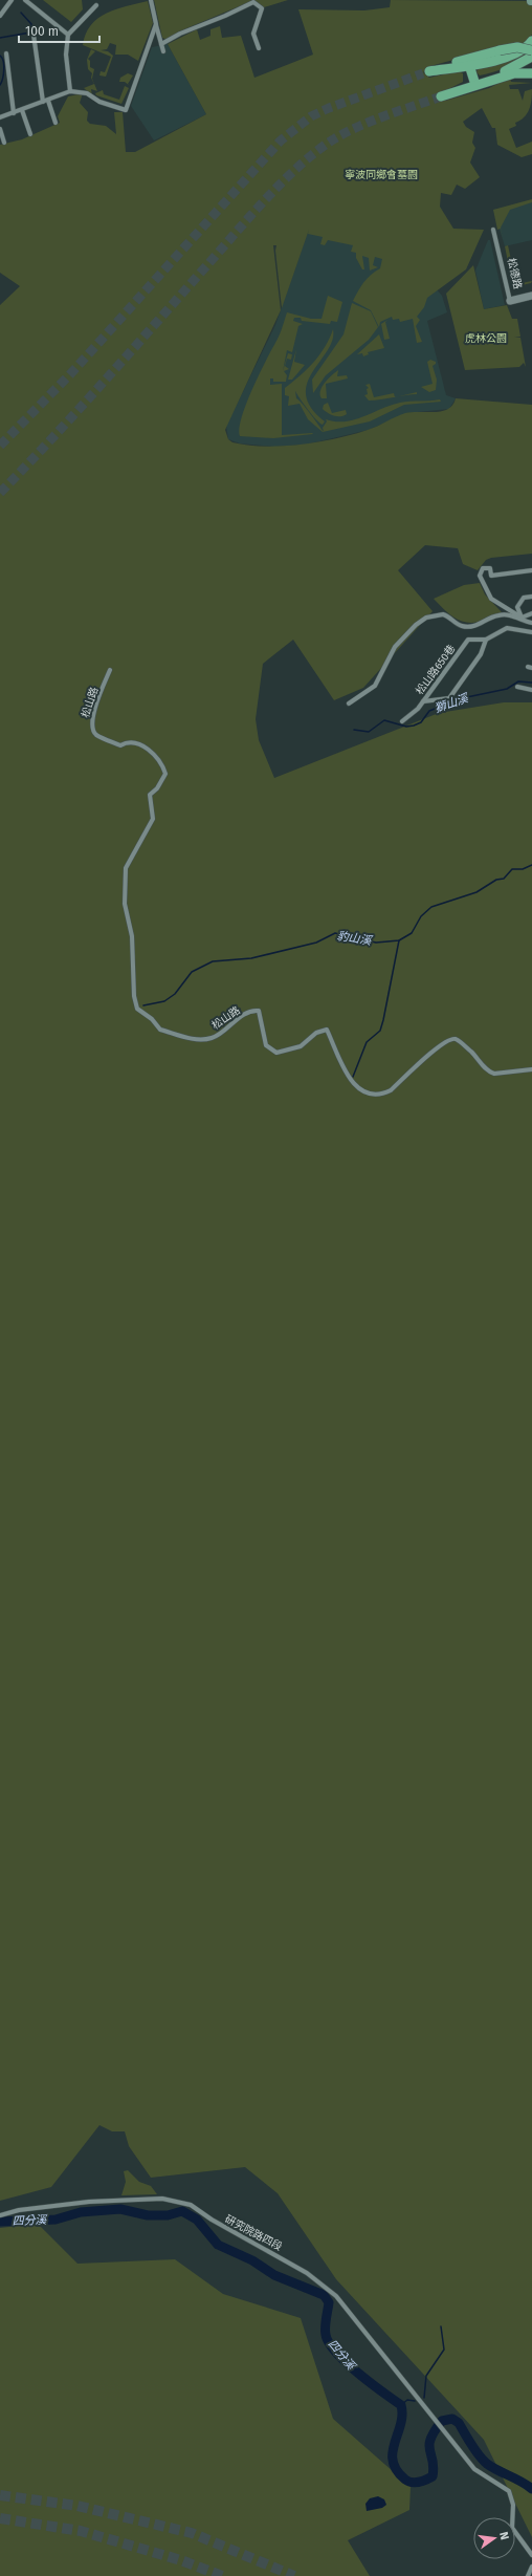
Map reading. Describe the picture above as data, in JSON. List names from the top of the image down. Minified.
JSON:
{"streets":{"street":["松德路","松山路650巷","松山路","研究院路四段"]},"water":["獅山溪","豹山溪","四分溪"],"parks":["寧波同鄉會墓園","虎林公園"],"scale_bar":"100 m","north":"right"}
